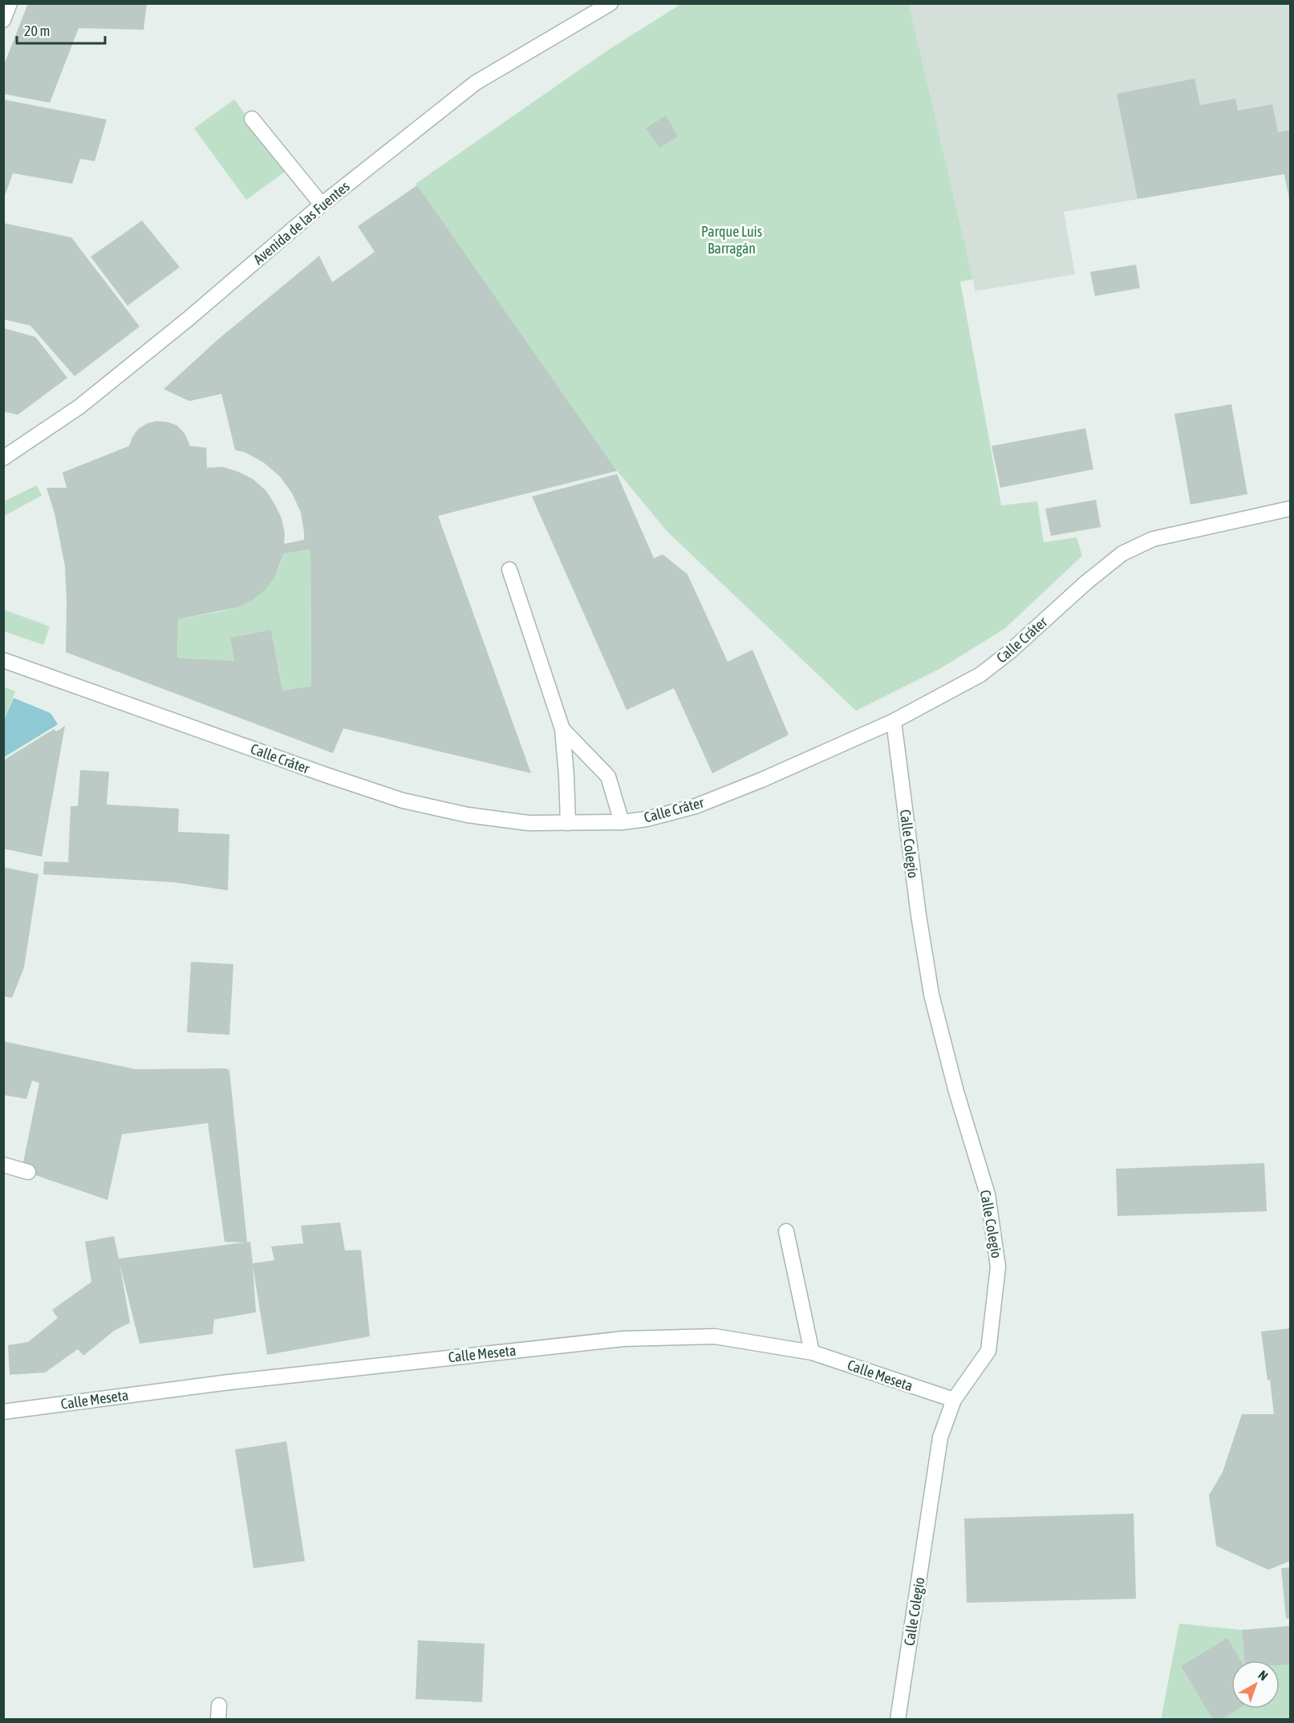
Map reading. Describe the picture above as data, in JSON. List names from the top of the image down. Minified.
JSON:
{"streets":{"street":["Avenida de las Fuentes","Calle Cráter","Calle Colegio","Calle Meseta"]},"crossings":[["Calle Cráter","Calle Colegio"],["Calle Colegio","Calle Meseta"]],"parks":["Parque Luis Barragán"],"scale_bar":"20 m","north":"top right"}
